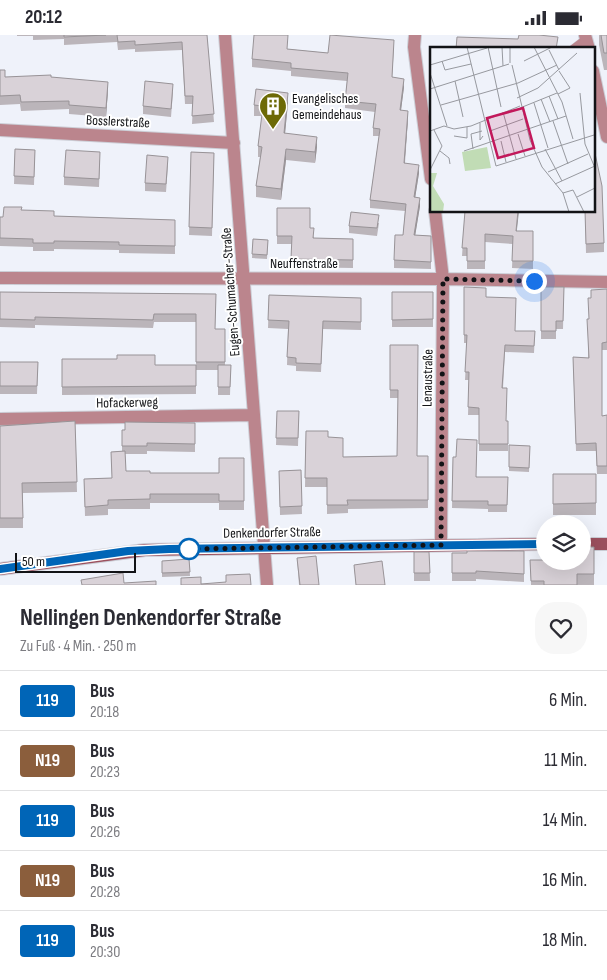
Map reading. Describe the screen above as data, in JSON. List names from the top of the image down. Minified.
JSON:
{"streets":{"main road":["Denkendorfer Straße"],"street":["Bosslerstraße","Neuffenstraße","Eugen-Schumacher-Straße","Lenaustraße","Hofackerweg"]},"crossings":[["Bosslerstraße","Eugen-Schumacher-Straße"],["Neuffenstraße","Eugen-Schumacher-Straße"],["Neuffenstraße","Lenaustraße"],["Eugen-Schumacher-Straße","Hofackerweg"],["Eugen-Schumacher-Straße","Denkendorfer Straße"],["Lenaustraße","Denkendorfer Straße"]],"places":{"building":["Evangelisches Gemeindehaus"]},"lines":["bus line 119"],"scale_bar":"50 m","page":{"status":"20:12","scale":"50 m","heading":["Nellingen Denkendorfer Straße","Zu Fuß · 4 Min. · 250 m"],"list":[{"mark":"119","name":"Bus","note":"20:18","value":"6 Min."},{"mark":"N19","name":"Bus","note":"20:23","value":"11 Min."},{"mark":"119","name":"Bus","note":"20:26","value":"14 Min."},{"mark":"N19","name":"Bus","note":"20:28","value":"16 Min."},{"mark":"119","name":"Bus","note":"20:30","value":"18 Min."}]}}
